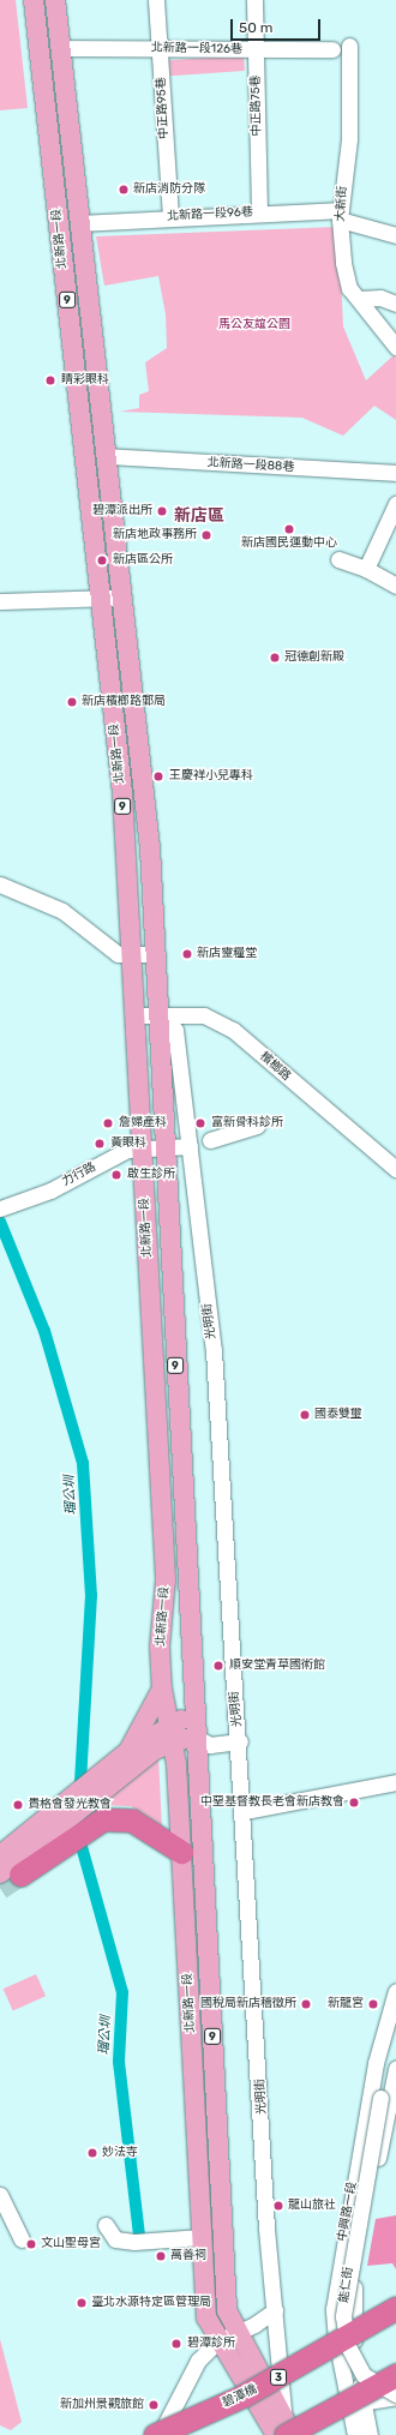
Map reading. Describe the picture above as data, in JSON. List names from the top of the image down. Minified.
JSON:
{"streets":{"highway":["3","碧潭橋"],"main road":["北新路一段","9"],"street":["北新路一段126巷","中正路75巷","中正路95巷","大新街","北新路一段96巷","北新路一段88巷","檳榔路","力行路","光明街","中興路一段","能仁街"]},"crossings":[["北新路一段126巷","中正路75巷"],["北新路一段126巷","中正路95巷"],["北新路一段126巷","北新路一段"],["中正路75巷","北新路一段96巷"],["中正路95巷","北新路一段96巷"],["大新街","北新路一段96巷"],["北新路一段96巷","北新路一段"],["北新路一段","9"],["北新路一段","北新路一段88巷"],["北新路一段","檳榔路"],["北新路一段","力行路"],["北新路一段","光明街"],["9","光明街"],["檳榔路","光明街"],["力行路","光明街"]],"districts":["新店區"],"water":["瑠公圳"],"parks":["馬公友誼公園"],"places":["新店消防分隊","睛彩眼科","碧潭派出所","新店國民運動中心","新店地政事務所","新店區公所","冠德創新殿","新店檳榔路郵局","王慶祥小兒專科","新店靈糧堂","詹婦產科","富新骨科診所","黃眼科","啟生診所","國泰雙璽","順安堂青草國術館","中堊基督教長老會新店教會","貴格會發光教會","國稅局新店稽徵所","新龍宮","妙法寺","龍山旅社","文山聖母宮","萬善祠","臺北水源特定區管理局","碧潭診所","新加州景觀旅館"],"scale_bar":"50 m"}
